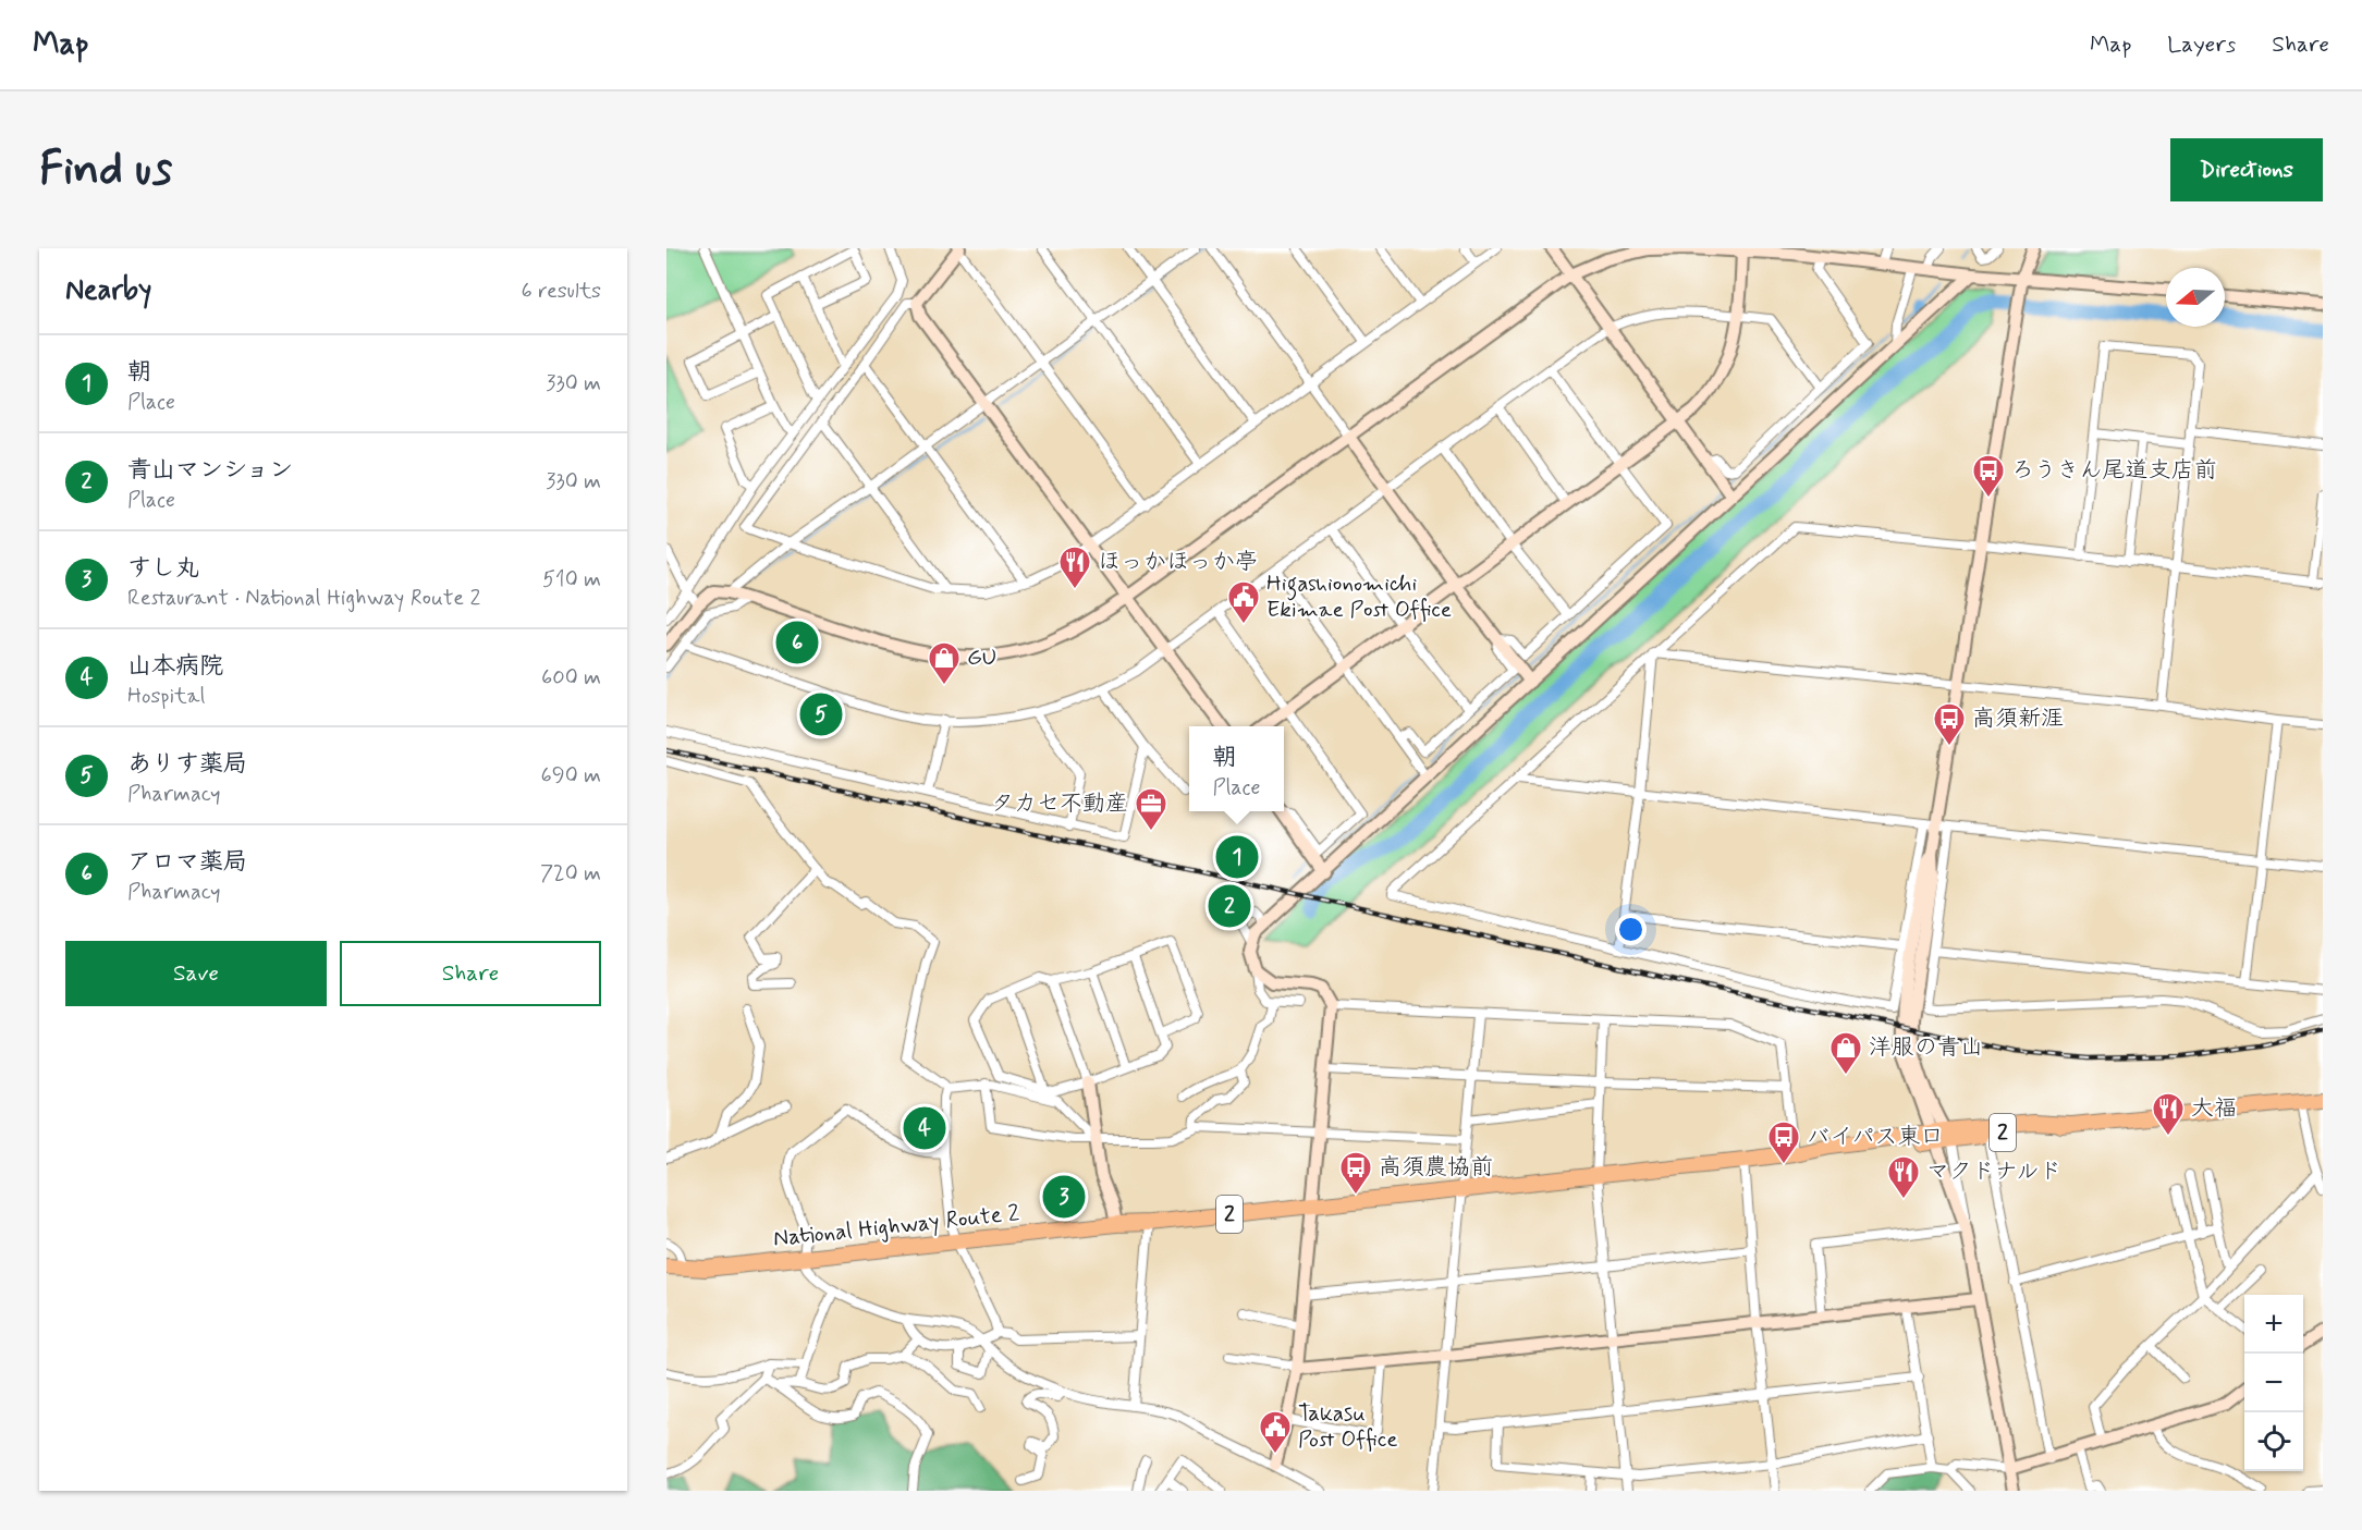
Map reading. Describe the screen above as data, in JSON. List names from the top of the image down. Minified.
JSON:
{"streets":{"highway":["2","National Highway Route 2"]},"places":{"bus stop":["ろうきん尾道支店前","高須新涯","バイパス東口","高須農協前"],"restaurant":["ほっかほっか亭","大福","マクドナルド"],"public building":["Higashionomichi Ekimae Post Office","Takasu Post Office"],"shop":["GU","洋服の青山"],"office":["タカセ不動産"]},"north":"left","page":{"header":"Map","nav":["Map","Layers","Share"],"buttons":["Directions",["Save","Share"]],"title":"Find us","heading":["Nearby","6 results"],"list":[{"mark":"1","name":"朝","note":"Place","value":"330 m"},{"mark":"2","name":"青山マンション","note":"Place","value":"330 m"},{"mark":"3","name":"すし丸","note":"Restaurant · National Highway Route 2","value":"510 m"},{"mark":"4","name":"山本病院","note":"Hospital","value":"600 m"},{"mark":"5","name":"ありす薬局","note":"Pharmacy","value":"690 m"},{"mark":"6","name":"アロマ薬局","note":"Pharmacy","value":"720 m"}],"pins":["6","5","1","2","4","3"],"popup":["朝","Place"],"map_buttons":["+","−"]}}
